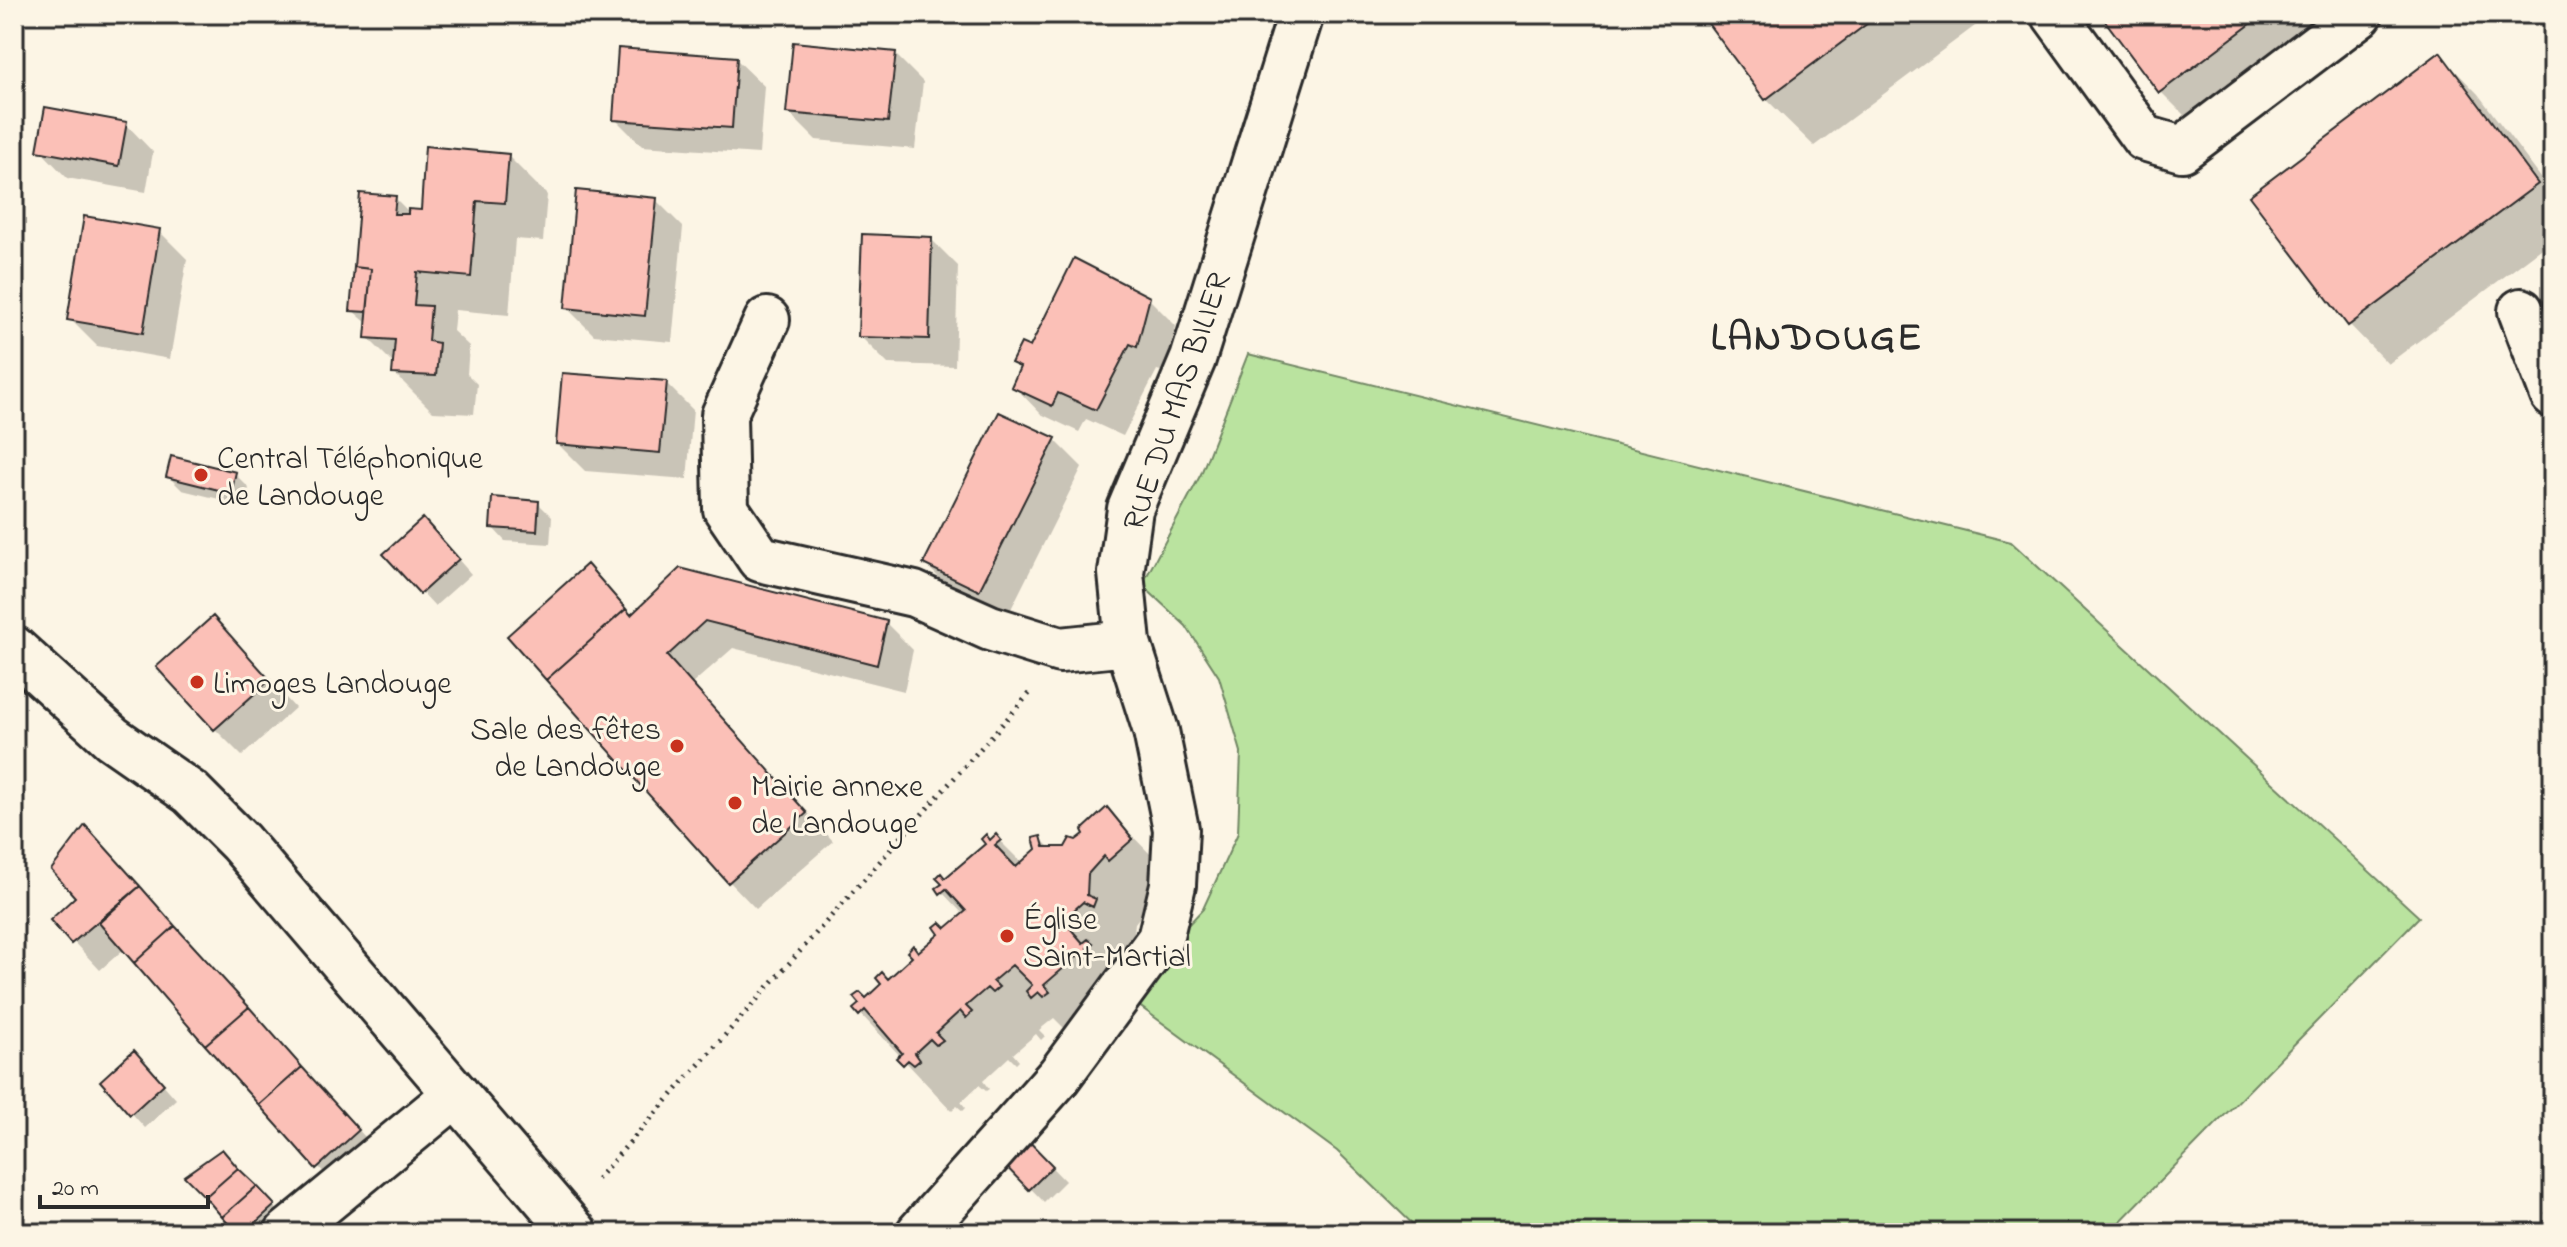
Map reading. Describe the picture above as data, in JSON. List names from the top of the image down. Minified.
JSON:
{"streets":{"street":["RUE DU MAS BILIER"]},"districts":["LANDOUGE"],"places":["Central Téléphonique de Landouge","Limoges Landouge","Sale des fêtes de Landouge","Mairie annexe de Landouge","Église Saint-Martial"],"scale_bar":"20 m"}
